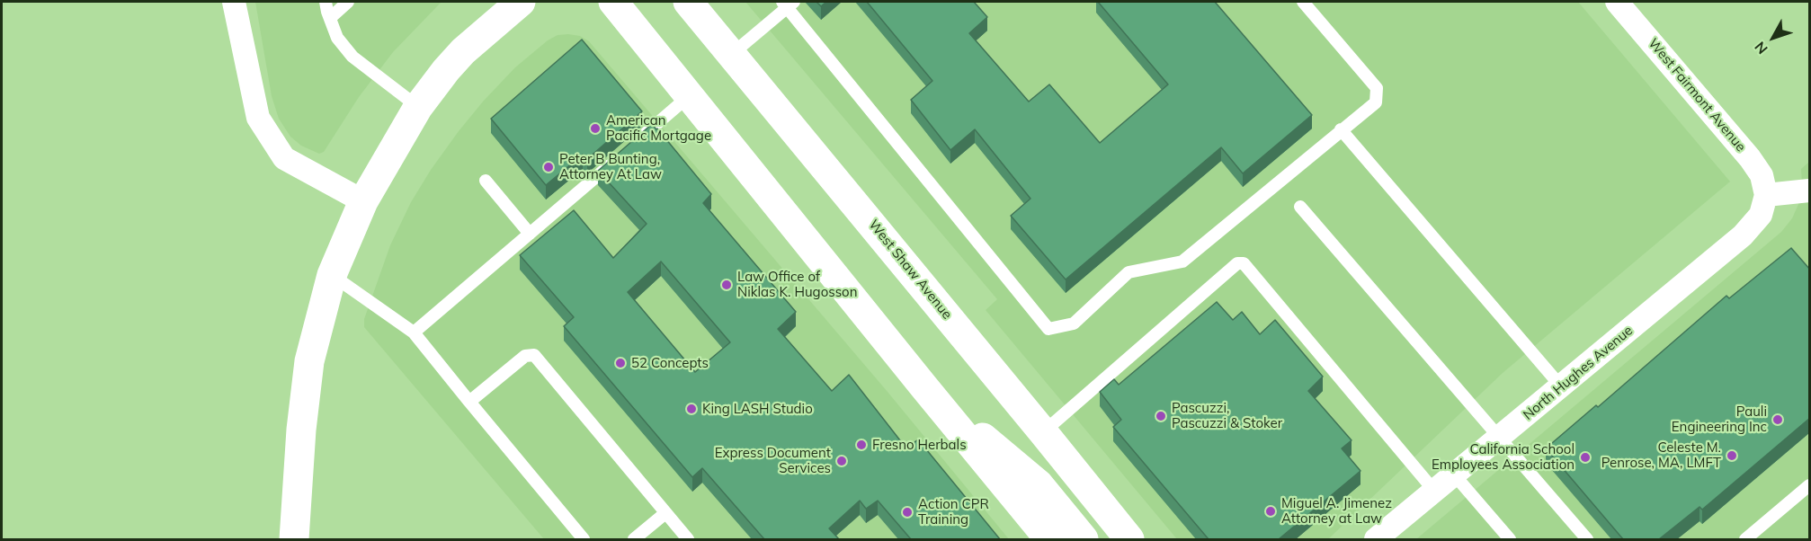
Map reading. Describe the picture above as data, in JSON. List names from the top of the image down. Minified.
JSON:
{"streets":{"main road":["West Shaw Avenue"],"street":["West Fairmont Avenue","North Hughes Avenue"]},"crossings":[["West Fairmont Avenue","North Hughes Avenue"]],"places":["American Pacific Mortgage","Peter B Bunting, Attorney At Law","Law Office of Niklas K. Hugosson","52 Concepts","King LASH Studio","Pascuzzi, Pascuzzi & Stoker","Pauli Engineering Inc","Fresno Herbals","Celeste M. Penrose, MA, LMFT","California School Employees Association","Express Document Services","Miguel A. Jimenez Attorney at Law","Action CPR Training"],"north":"bottom left"}
